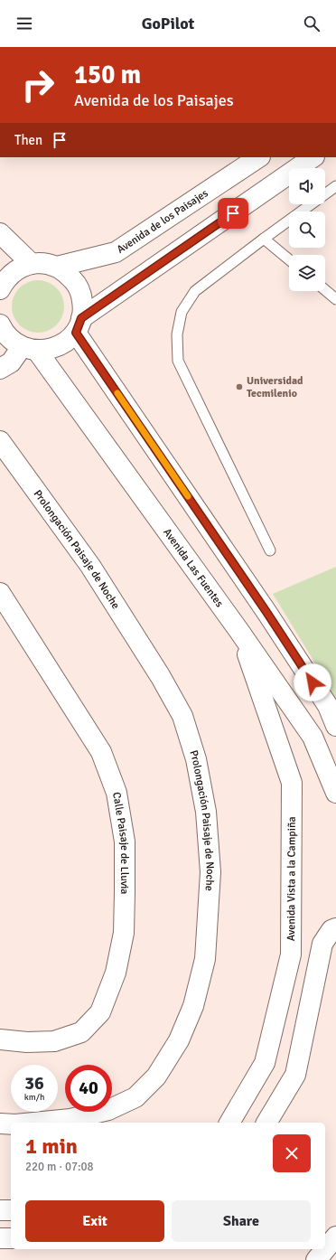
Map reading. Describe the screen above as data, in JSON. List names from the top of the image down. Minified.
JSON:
{"streets":{"street":["Avenida de los Paisajes","Prolongación Paisaje de Noche","Avenida Las Fuentes","Calle Paisaje de Lluvia","Avenida Vista a la Campiña"]},"crossings":[["Avenida Las Fuentes","Avenida Vista a la Campiña"]],"places":["Universidad Tecmilenio"],"page":{"header":"GoPilot","turn":["150 m","Avenida de los Paisajes"],"then":"Then","speed":"36 km/h","limit":"40","heading":["1 min","220 m · 07:08"],"buttons":["Exit","Share"]}}
